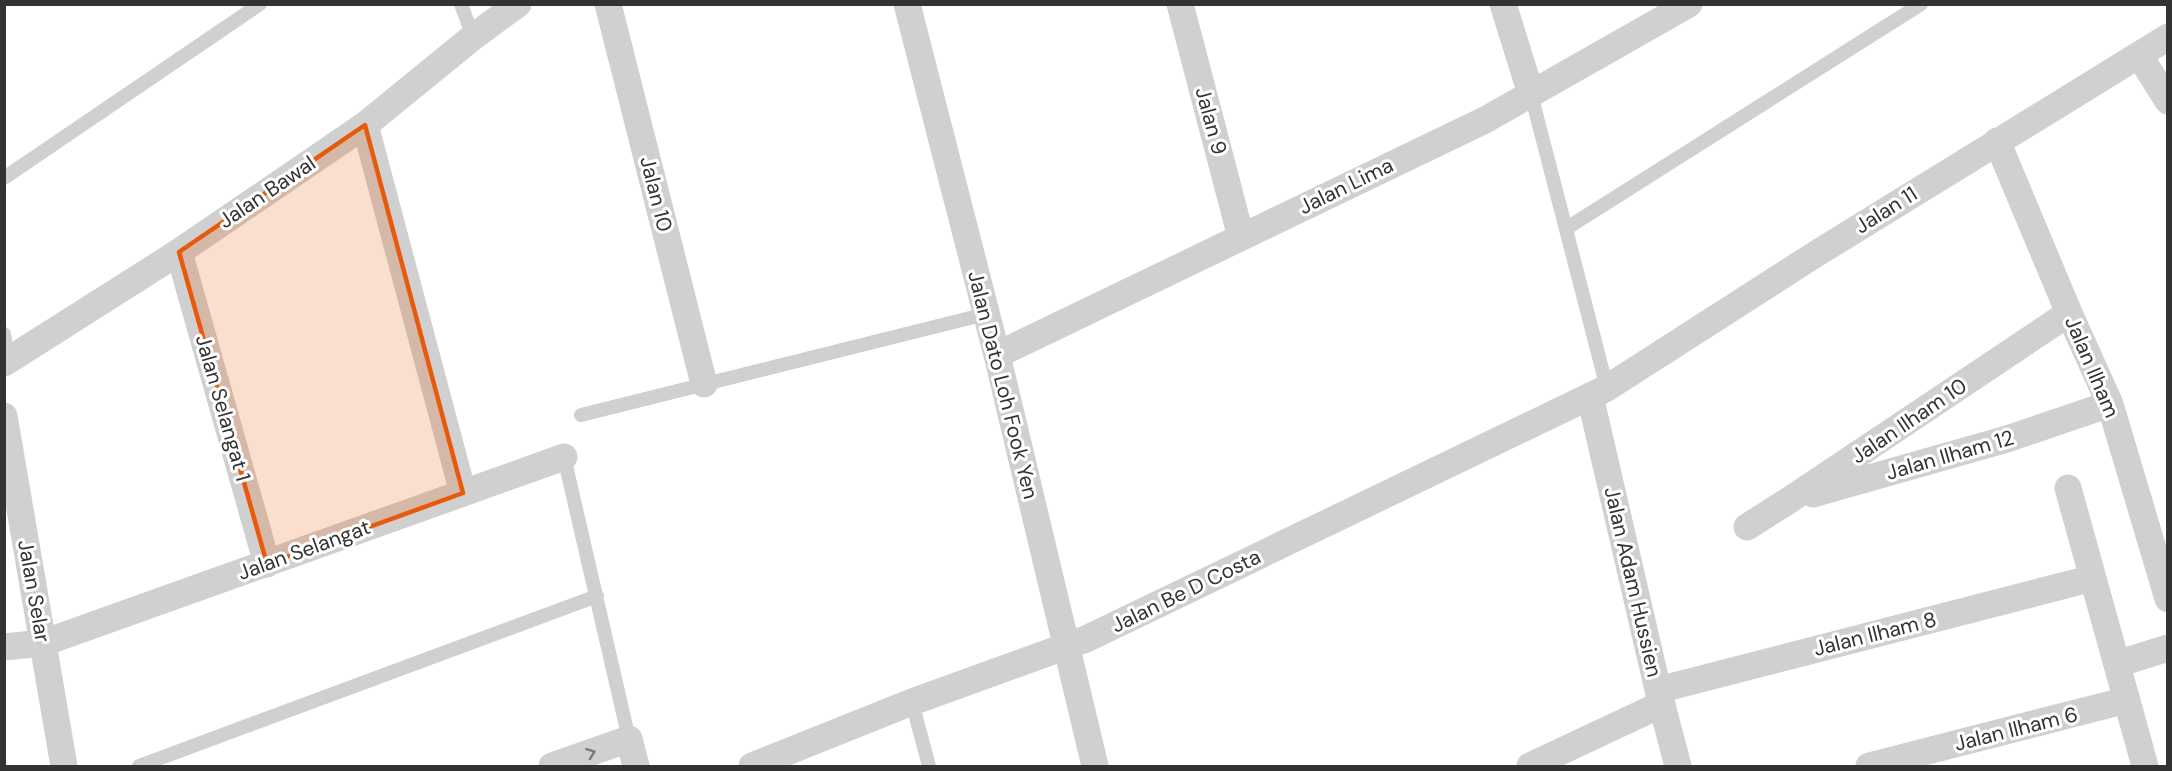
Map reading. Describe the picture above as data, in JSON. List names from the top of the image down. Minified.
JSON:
{"streets":{"street":["Jalan 9","Jalan Lima","Jalan Bawal","Jalan 10","Jalan 11","Jalan Ilham","Jalan Dato Loh Fook Yen","Jalan Selangat 1","Jalan Ilham 10","Jalan Ilham 12","Jalan Selangat","Jalan Adam Hussien","Jalan Selar","Jalan Be D Costa","Jalan Ilham 8","Jalan Ilham 6"]},"crossings":[["Jalan 9","Jalan Lima"],["Jalan Lima","Jalan Dato Loh Fook Yen"],["Jalan Bawal","Jalan Selangat 1"],["Jalan 11","Jalan Ilham"],["Jalan 11","Jalan Adam Hussien"],["Jalan 11","Jalan Be D Costa"],["Jalan Ilham","Jalan Ilham 10"],["Jalan Ilham","Jalan Ilham 12"],["Jalan Dato Loh Fook Yen","Jalan Be D Costa"],["Jalan Selangat 1","Jalan Selangat"],["Jalan Ilham 10","Jalan Ilham 12"],["Jalan Selangat","Jalan Selar"],["Jalan Adam Hussien","Jalan Be D Costa"],["Jalan Adam Hussien","Jalan Ilham 8"]]}
